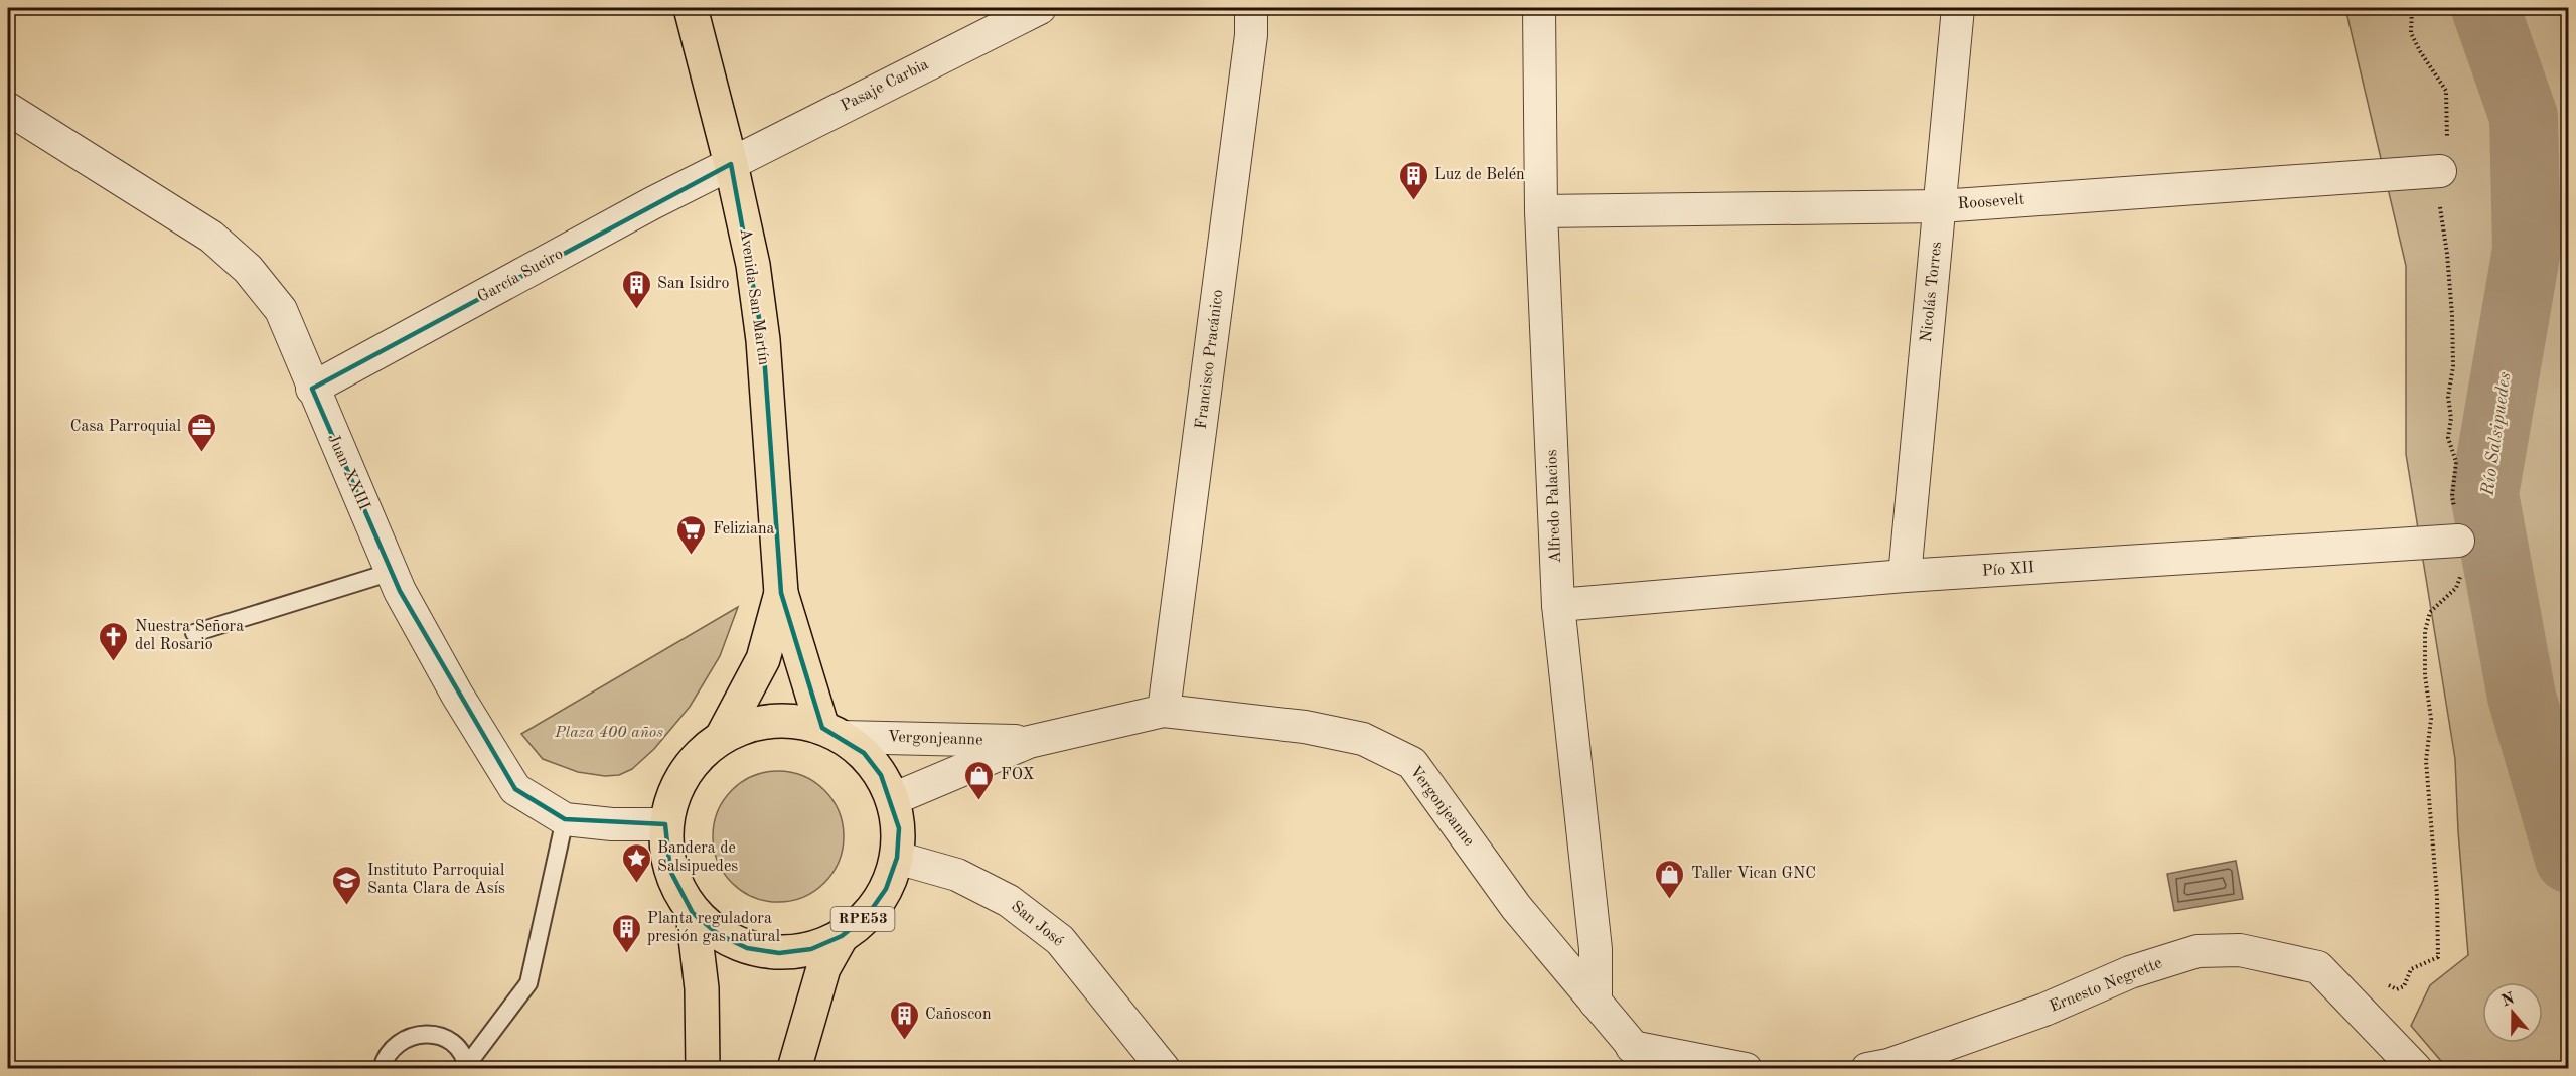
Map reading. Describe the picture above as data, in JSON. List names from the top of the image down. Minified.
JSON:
{"streets":{"main road":["Avenida San Martín","RPE53"],"street":["Pasaje Carbia","Roosevelt","García Sueiro","Nicolás Torres","Francisco Pracánico","Juan XXIII","Alfredo Palacios","Pío XII","Vergonjeanne","San José","Ernesto Negrette"]},"crossings":[["Pasaje Carbia","García Sueiro"],["Pasaje Carbia","Avenida San Martín"],["Roosevelt","Nicolás Torres"],["Roosevelt","Alfredo Palacios"],["García Sueiro","Avenida San Martín"],["García Sueiro","Juan XXIII"],["Nicolás Torres","Pío XII"],["Avenida San Martín","Vergonjeanne"],["Avenida San Martín","RPE53"],["Francisco Pracánico","Vergonjeanne"],["Juan XXIII","RPE53"],["Alfredo Palacios","Pío XII"],["Alfredo Palacios","Vergonjeanne"],["Vergonjeanne","RPE53"],["RPE53","San José"]],"water":["Río Salsipuedes"],"parks":["Plaza 400 años"],"places":{"building":["Luz de Belén","San Isidro","Planta reguladora presión gas natural","Cañoscon"],"office":["Casa Parroquial"],"supermarket":["Feliziana"],"church":["Nuestra Señora del Rosario"],"shop":["FOX","Taller Vican GNC"],"place":["Bandera de Salsipuedes"],"school or university":["Instituto Parroquial Santa Clara de Asís"]},"north":"top"}
